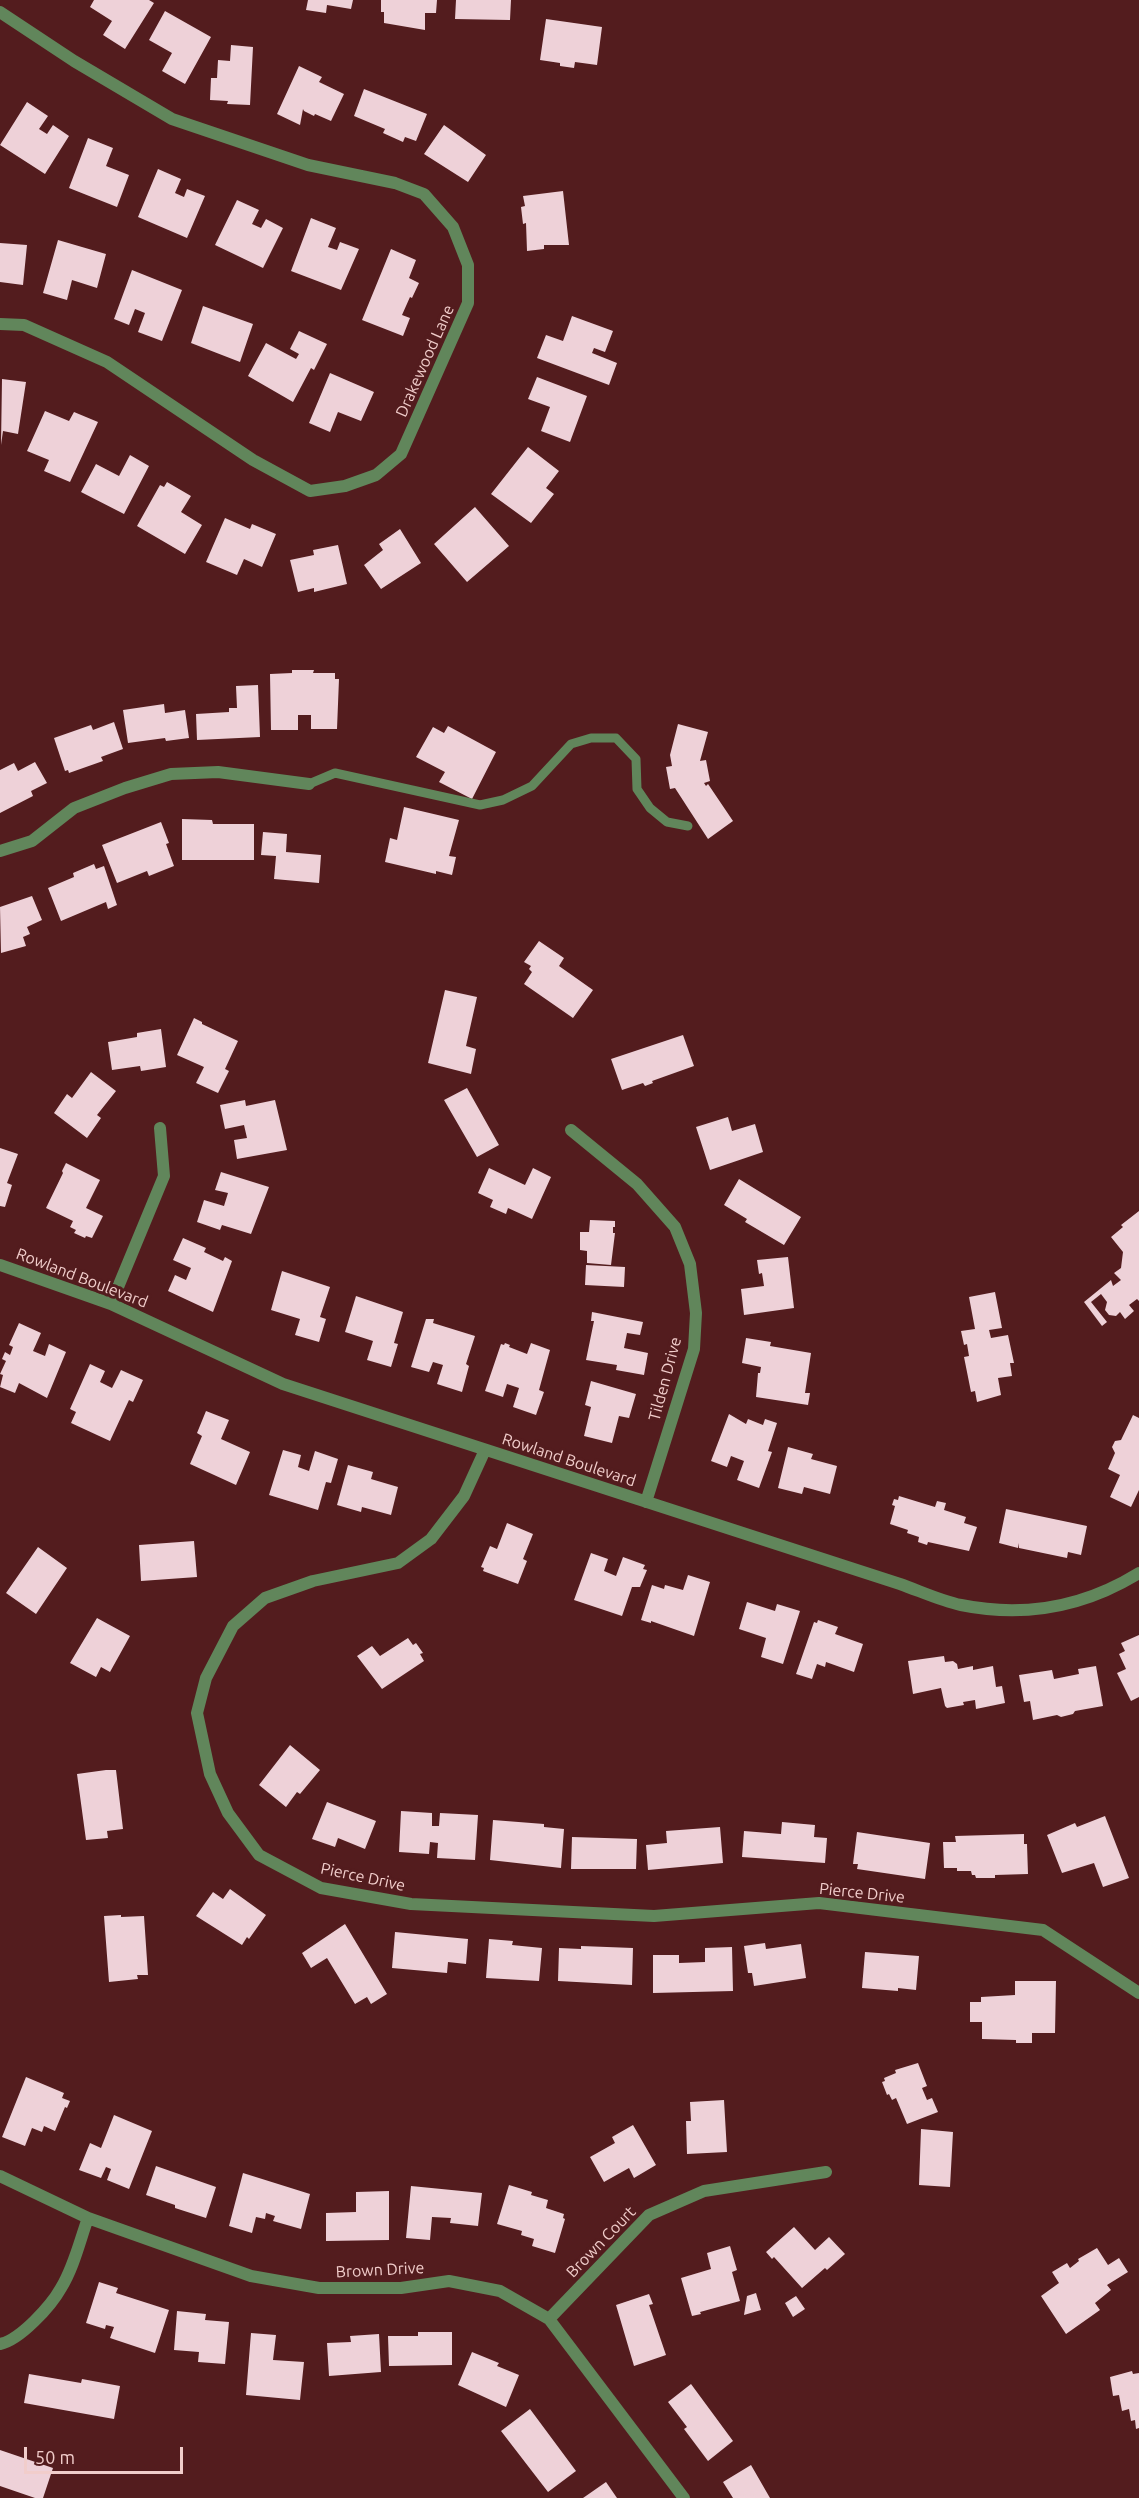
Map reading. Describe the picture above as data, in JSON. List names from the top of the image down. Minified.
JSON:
{"streets":{"street":["Drakewood Lane","Rowland Boulevard","Tilden Drive","Pierce Drive","Brown Court","Brown Drive"]},"crossings":[["Rowland Boulevard","Tilden Drive"],["Rowland Boulevard","Pierce Drive"],["Brown Court","Brown Drive"]],"scale_bar":"50 m"}
